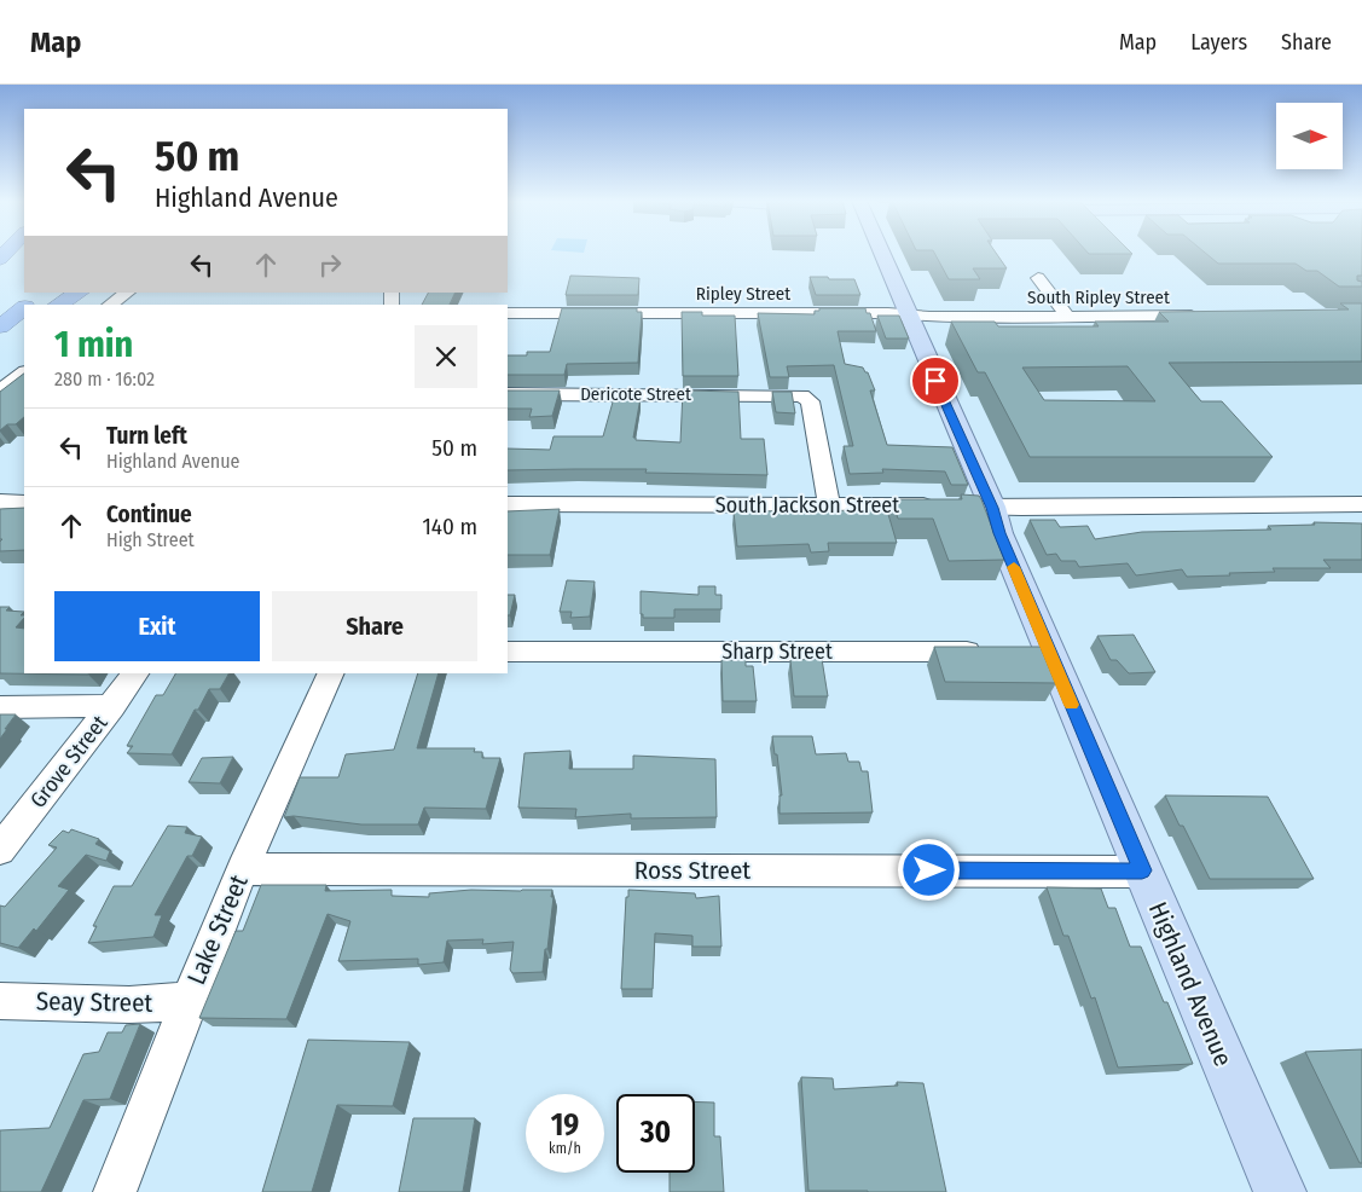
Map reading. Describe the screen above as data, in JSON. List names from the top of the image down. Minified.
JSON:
{"streets":{"main road":["Highland Avenue"],"street":["Ripley Street","South Ripley Street","Dericote Street","South Jackson Street","Sharp Street","Grove Street","Ross Street","Lake Street","Seay Street"]},"crossings":[["Ripley Street","South Ripley Street"],["Ripley Street","Highland Avenue"],["South Ripley Street","Highland Avenue"],["Dericote Street","South Jackson Street"],["South Jackson Street","Highland Avenue"],["Ross Street","Lake Street"],["Ross Street","Highland Avenue"],["Lake Street","Seay Street"]],"north":"right","page":{"header":"Map","nav":["Map","Layers","Share"],"turn":["50 m","Highland Avenue"],"heading":["1 min","280 m · 16:02"],"list":[{"name":"Turn left","note":"Highland Avenue","value":"50 m"},{"name":"Continue","note":"High Street","value":"140 m"}],"buttons":["Exit","Share"],"speed":"19 km/h","limit":"30"}}
